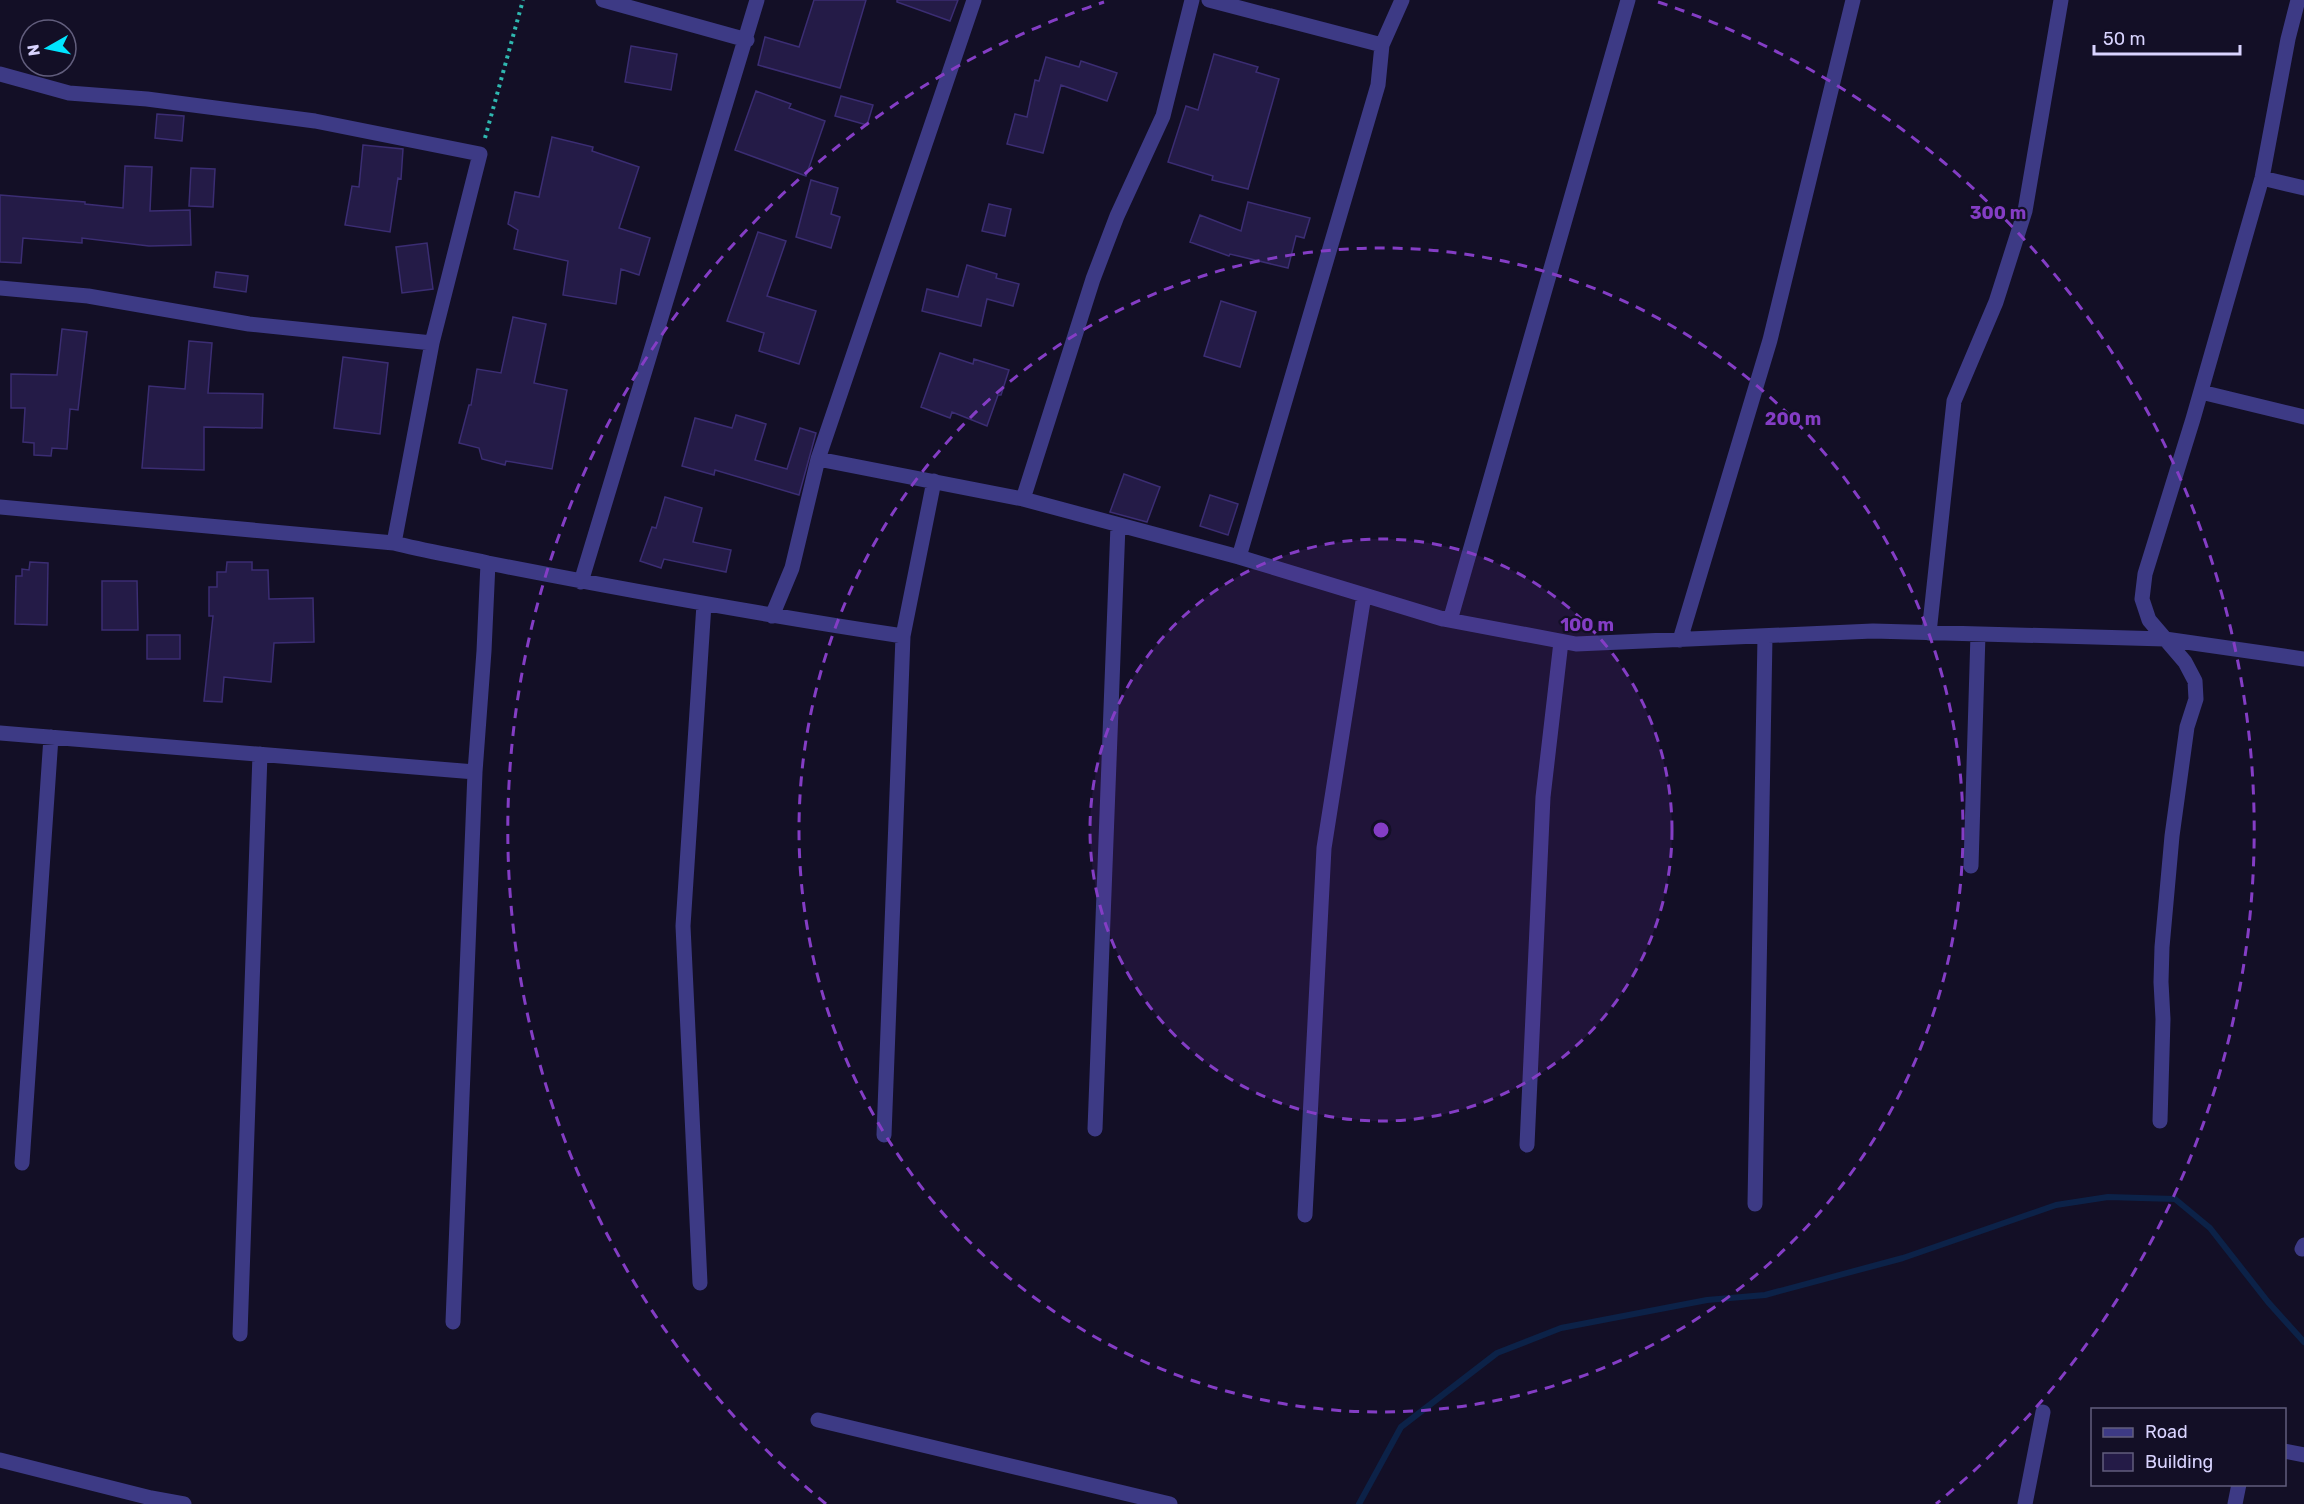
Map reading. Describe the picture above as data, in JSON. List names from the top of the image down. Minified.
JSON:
{"legend":["Road","Building"],"scale_bar":"50 m","north":"left","rings":["300 m","200 m","100 m"]}
